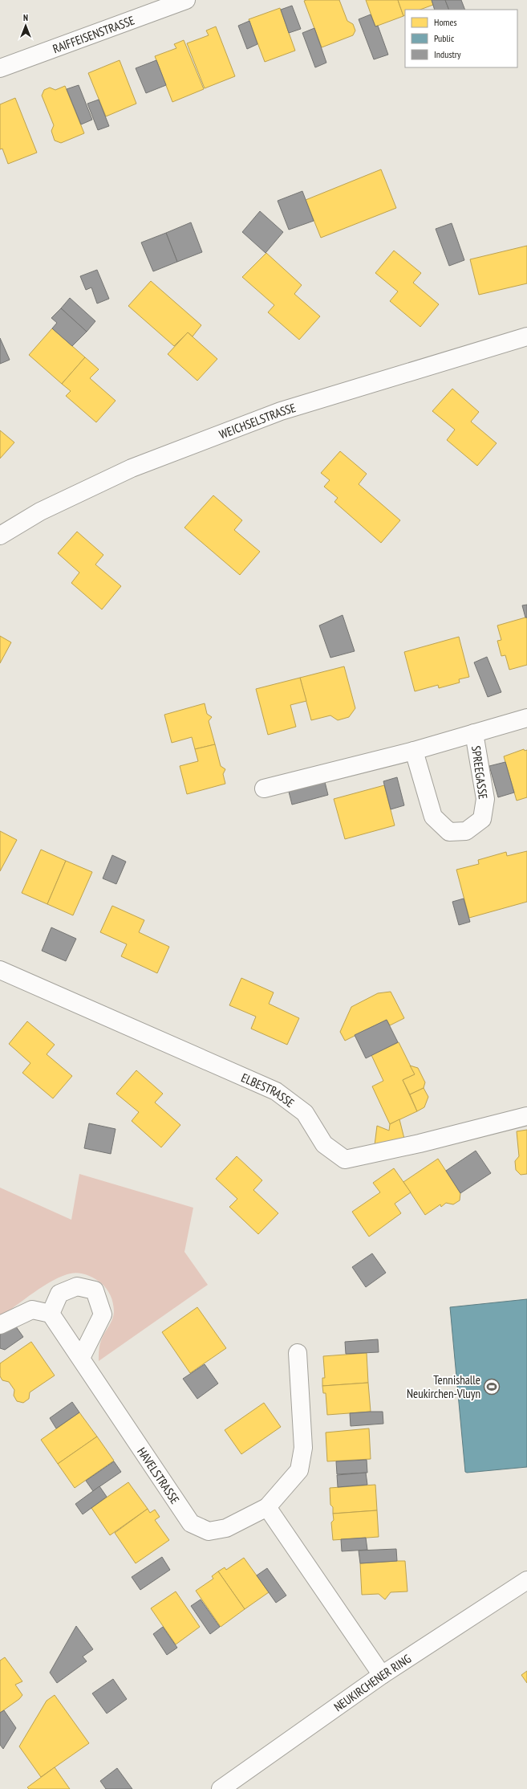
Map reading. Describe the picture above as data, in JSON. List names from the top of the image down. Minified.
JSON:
{"streets":{"street":["RAIFFEISENSTRASSE","WEICHSELSTRASSE","SPREEGASSE","ELBESTRASSE","HAVELSTRASSE","NEUKIRCHENER RING"]},"places":{"sports":["Tennishalle Neukirchen-Vluyn"]},"legend":["Homes","Public","Industry"],"north":"top"}
